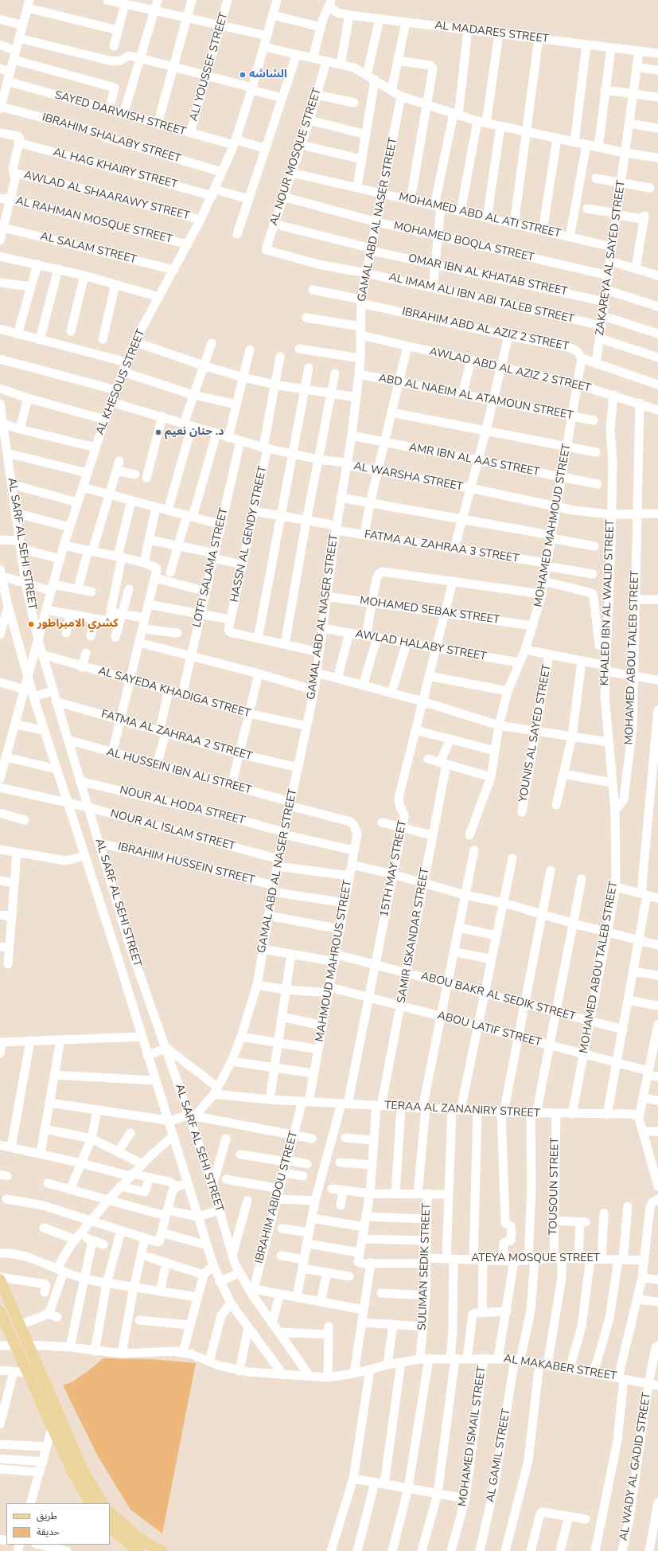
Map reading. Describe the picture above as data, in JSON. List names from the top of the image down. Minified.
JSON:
{"streets":{"street":["AL MADARES STREET","ALI YOUSSEF STREET","SAYED DARWISH STREET","IBRAHIM SHALABY STREET","AL NOUR MOSQUE STREET","AL HAG KHAIRY STREET","AWLAD AL SHAARAWY STREET","MOHAMED ABD AL ATI STREET","GAMAL ABD AL NASER STREET","AL RAHMAN MOSQUE STREET","MOHAMED BOQLA STREET","AL SALAM STREET","ZAKAREYA AL SAYED STREET","OMAR IBN AL KHATAB STREET","AL IMAM ALI IBN ABI TALEB STREET","IBRAHIM ABD AL AZIZ 2 STREET","AWLAD ABD AL AZIZ 2 STREET","AL KHESOUS STREET","ABD AL NAEIM AL ATAMOUN STREET","AMR IBN AL AAS STREET","AL WARSHA STREET","MOHAMED MAHMOUD STREET","HASSN AL GENDY STREET","AL SARF AL SEHI STREET","FATMA AL ZAHRAA 3 STREET","LOTFI SALAMA STREET","KHALED IBN AL WALID STREET","MOHAMED SEBAK STREET","AWLAD HALABY STREET","MOHAMED ABOU TALEB STREET","AL SAYEDA KHADIGA STREET","YOUNIS AL SAYED STREET","FATMA AL ZAHRAA 2 STREET","AL HUSSEIN IBN ALI STREET","NOUR AL HODA STREET","NOUR AL ISLAM STREET","IBRAHIM HUSSEIN STREET","15TH MAY STREET","SAMIR ISKANDAR STREET","MAHMOUD MAHROUS STREET","ABOU BAKR AL SEDIK STREET","ABOU LATIF STREET","TERAA AL ZANANIRY STREET","TOUSOUN STREET","IBRAHIM ABIDOU STREET","ATEYA MOSQUE STREET","SULIMAN SEDIK STREET","AL MAKABER STREET","MOHAMED ISMAIL STREET","AL GAMIL STREET","AL WADY AL GADID STREET"]},"crossings":[["AL MADARES STREET","ZAKAREYA AL SAYED STREET"],["ALI YOUSSEF STREET","SAYED DARWISH STREET"],["SAYED DARWISH STREET","AL KHESOUS STREET"],["IBRAHIM SHALABY STREET","AL KHESOUS STREET"],["AL NOUR MOSQUE STREET","MOHAMED ABD AL ATI STREET"],["AL NOUR MOSQUE STREET","MOHAMED BOQLA STREET"],["AL NOUR MOSQUE STREET","OMAR IBN AL KHATAB STREET"],["AL NOUR MOSQUE STREET","AL IMAM ALI IBN ABI TALEB STREET"],["AL HAG KHAIRY STREET","AL KHESOUS STREET"],["AWLAD AL SHAARAWY STREET","AL KHESOUS STREET"],["MOHAMED ABD AL ATI STREET","GAMAL ABD AL NASER STREET"],["MOHAMED ABD AL ATI STREET","ZAKAREYA AL SAYED STREET"],["GAMAL ABD AL NASER STREET","MOHAMED BOQLA STREET"],["GAMAL ABD AL NASER STREET","OMAR IBN AL KHATAB STREET"],["GAMAL ABD AL NASER STREET","AL IMAM ALI IBN ABI TALEB STREET"],["GAMAL ABD AL NASER STREET","IBRAHIM ABD AL AZIZ 2 STREET"],["GAMAL ABD AL NASER STREET","AWLAD ABD AL AZIZ 2 STREET"],["GAMAL ABD AL NASER STREET","ABD AL NAEIM AL ATAMOUN STREET"],["GAMAL ABD AL NASER STREET","AMR IBN AL AAS STREET"],["GAMAL ABD AL NASER STREET","AL WARSHA STREET"],["GAMAL ABD AL NASER STREET","AL SARF AL SEHI STREET"],["GAMAL ABD AL NASER STREET","FATMA AL ZAHRAA 3 STREET"],["GAMAL ABD AL NASER STREET","MOHAMED SEBAK STREET"],["GAMAL ABD AL NASER STREET","AWLAD HALABY STREET"],["GAMAL ABD AL NASER STREET","AL SAYEDA KHADIGA STREET"],["GAMAL ABD AL NASER STREET","FATMA AL ZAHRAA 2 STREET"],["GAMAL ABD AL NASER STREET","AL HUSSEIN IBN ALI STREET"],["GAMAL ABD AL NASER STREET","NOUR AL HODA STREET"],["GAMAL ABD AL NASER STREET","NOUR AL ISLAM STREET"],["GAMAL ABD AL NASER STREET","IBRAHIM HUSSEIN STREET"],["GAMAL ABD AL NASER STREET","ABOU BAKR AL SEDIK STREET"],["GAMAL ABD AL NASER STREET","ABOU LATIF STREET"],["GAMAL ABD AL NASER STREET","TERAA AL ZANANIRY STREET"],["AL RAHMAN MOSQUE STREET","AL KHESOUS STREET"],["MOHAMED BOQLA STREET","ZAKAREYA AL SAYED STREET"],["AL SALAM STREET","AL KHESOUS STREET"],["ZAKAREYA AL SAYED STREET","OMAR IBN AL KHATAB STREET"],["ZAKAREYA AL SAYED STREET","AL IMAM ALI IBN ABI TALEB STREET"],["ZAKAREYA AL SAYED STREET","IBRAHIM ABD AL AZIZ 2 STREET"],["IBRAHIM ABD AL AZIZ 2 STREET","MOHAMED MAHMOUD STREET"],["AWLAD ABD AL AZIZ 2 STREET","MOHAMED MAHMOUD STREET"],["AWLAD ABD AL AZIZ 2 STREET","KHALED IBN AL WALID STREET"],["AWLAD ABD AL AZIZ 2 STREET","MOHAMED ABOU TALEB STREET"],["AL KHESOUS STREET","AL WARSHA STREET"],["AL KHESOUS STREET","AL SARF AL SEHI STREET"],["ABD AL NAEIM AL ATAMOUN STREET","MOHAMED MAHMOUD STREET"],["AMR IBN AL AAS STREET","MOHAMED MAHMOUD STREET"],["AL WARSHA STREET","MOHAMED MAHMOUD STREET"],["AL WARSHA STREET","HASSN AL GENDY STREET"],["AL WARSHA STREET","LOTFI SALAMA STREET"],["MOHAMED MAHMOUD STREET","FATMA AL ZAHRAA 3 STREET"],["MOHAMED MAHMOUD STREET","KHALED IBN AL WALID STREET"],["MOHAMED MAHMOUD STREET","MOHAMED SEBAK STREET"],["MOHAMED MAHMOUD STREET","AWLAD HALABY STREET"],["HASSN AL GENDY STREET","FATMA AL ZAHRAA 3 STREET"],["AL SARF AL SEHI STREET","AL SAYEDA KHADIGA STREET"],["AL SARF AL SEHI STREET","FATMA AL ZAHRAA 2 STREET"],["AL SARF AL SEHI STREET","AL HUSSEIN IBN ALI STREET"],["AL SARF AL SEHI STREET","NOUR AL HODA STREET"],["AL SARF AL SEHI STREET","NOUR AL ISLAM STREET"],["AL SARF AL SEHI STREET","IBRAHIM HUSSEIN STREET"],["AL SARF AL SEHI STREET","IBRAHIM ABIDOU STREET"],["AL SARF AL SEHI STREET","AL MAKABER STREET"],["LOTFI SALAMA STREET","AL SAYEDA KHADIGA STREET"],["KHALED IBN AL WALID STREET","MOHAMED ABOU TALEB STREET"],["MOHAMED SEBAK STREET","15TH MAY STREET"],["AWLAD HALABY STREET","15TH MAY STREET"],["MOHAMED ABOU TALEB STREET","ABOU BAKR AL SEDIK STREET"],["MOHAMED ABOU TALEB STREET","ABOU LATIF STREET"],["MOHAMED ABOU TALEB STREET","TERAA AL ZANANIRY STREET"],["AL HUSSEIN IBN ALI STREET","MAHMOUD MAHROUS STREET"],["NOUR AL HODA STREET","MAHMOUD MAHROUS STREET"],["NOUR AL ISLAM STREET","MAHMOUD MAHROUS STREET"],["IBRAHIM HUSSEIN STREET","MAHMOUD MAHROUS STREET"],["15TH MAY STREET","ABOU BAKR AL SEDIK STREET"],["15TH MAY STREET","ABOU LATIF STREET"],["15TH MAY STREET","TERAA AL ZANANIRY STREET"],["SAMIR ISKANDAR STREET","ABOU BAKR AL SEDIK STREET"],["SAMIR ISKANDAR STREET","ABOU LATIF STREET"],["SAMIR ISKANDAR STREET","TERAA AL ZANANIRY STREET"],["MAHMOUD MAHROUS STREET","ABOU BAKR AL SEDIK STREET"],["MAHMOUD MAHROUS STREET","ABOU LATIF STREET"],["MAHMOUD MAHROUS STREET","TERAA AL ZANANIRY STREET"],["MAHMOUD MAHROUS STREET","IBRAHIM ABIDOU STREET"],["TERAA AL ZANANIRY STREET","TOUSOUN STREET"],["TERAA AL ZANANIRY STREET","IBRAHIM ABIDOU STREET"],["TOUSOUN STREET","ATEYA MOSQUE STREET"],["TOUSOUN STREET","AL MAKABER STREET"],["ATEYA MOSQUE STREET","SULIMAN SEDIK STREET"],["ATEYA MOSQUE STREET","AL GAMIL STREET"],["SULIMAN SEDIK STREET","AL MAKABER STREET"],["AL MAKABER STREET","MOHAMED ISMAIL STREET"],["AL MAKABER STREET","AL GAMIL STREET"],["AL MAKABER STREET","AL WADY AL GADID STREET"]],"places":["الشاشه","د. حنان نعيم","كشري الامبراطور"],"legend":["طريق","حديقة"]}
